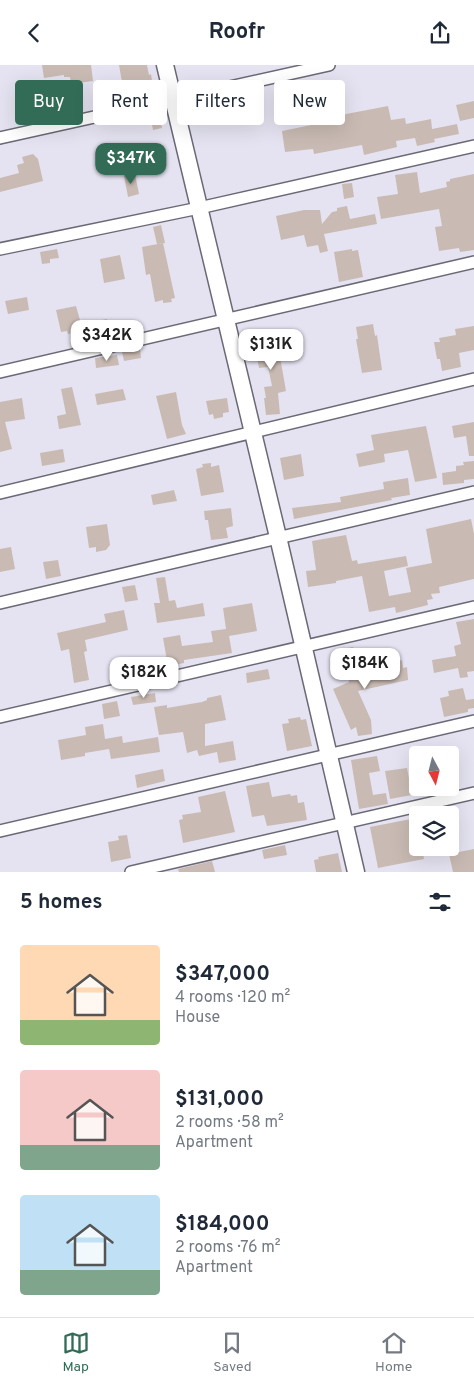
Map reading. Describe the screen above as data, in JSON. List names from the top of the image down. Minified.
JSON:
{"north":"bottom","page":{"header":"Roofr","chip":["Buy","Rent","Filters","New"],"price":["$347K","$342K","$131K","$184K","$182K"],"heading":"5 homes","list":[{"name":"$347,000","note":"4 rooms · 120 m² · House"},{"name":"$131,000","note":"2 rooms · 58 m² · Apartment"},{"name":"$184,000","note":"2 rooms · 76 m² · Apartment"}],"tabs":["Map","Saved","Home"]}}
